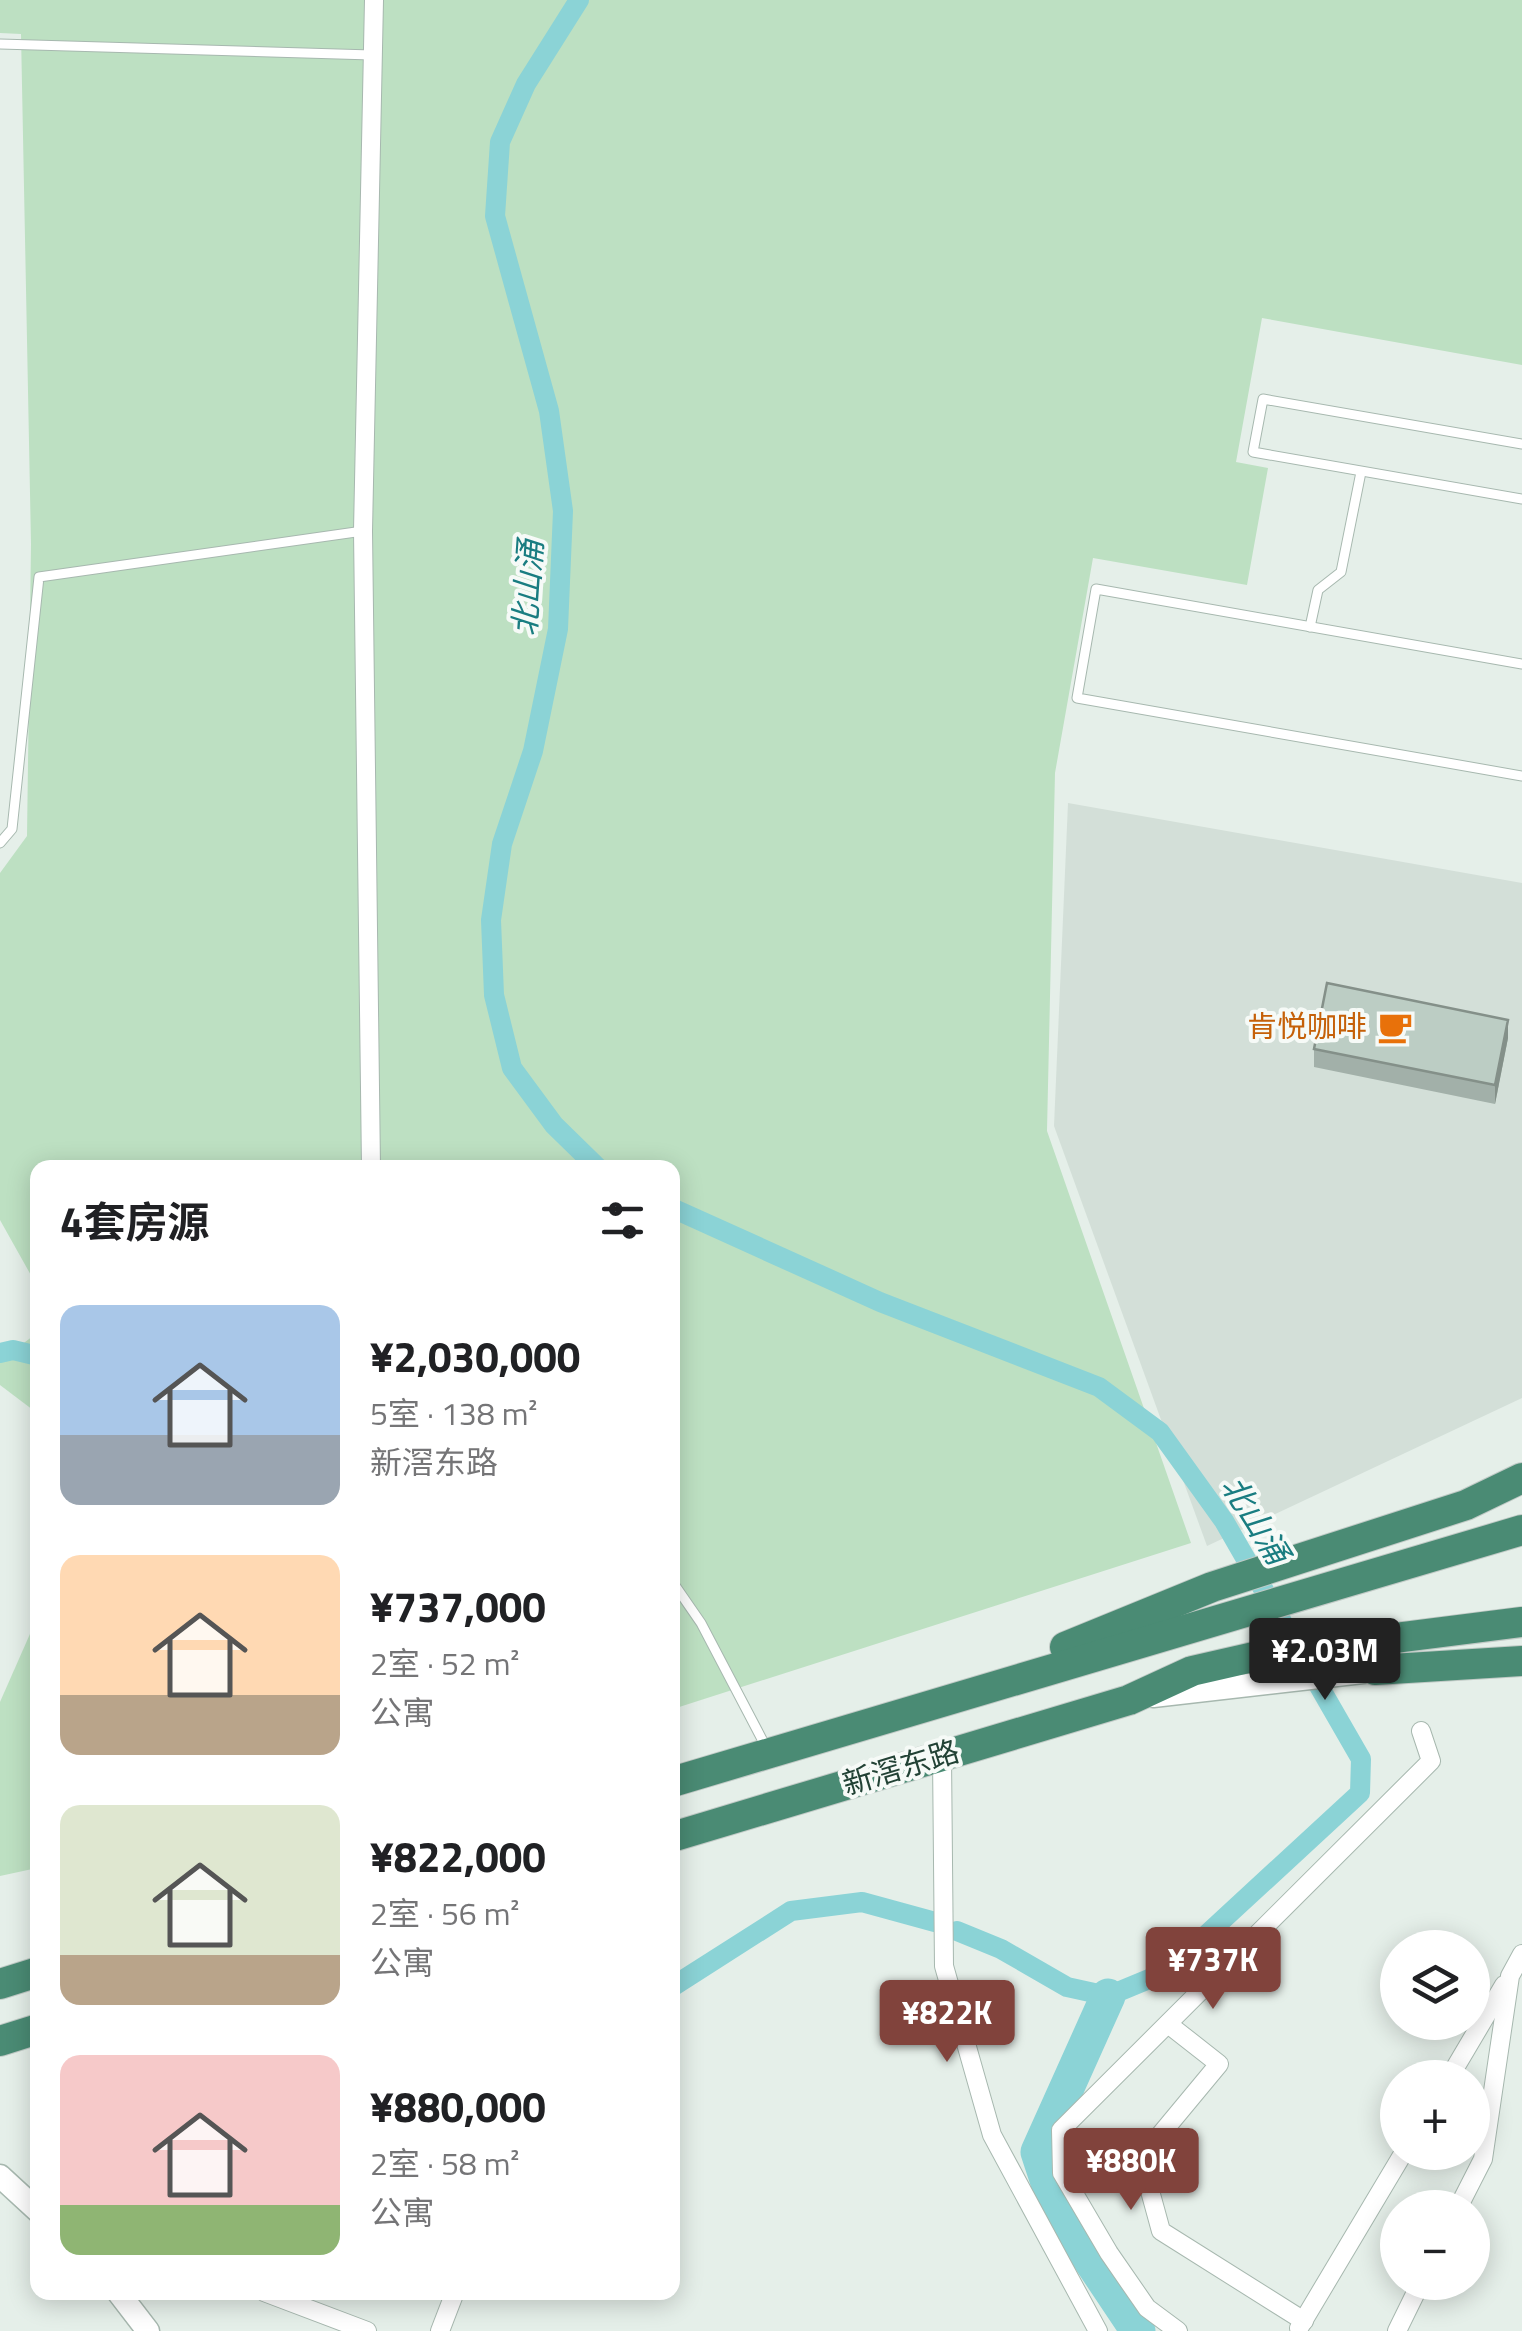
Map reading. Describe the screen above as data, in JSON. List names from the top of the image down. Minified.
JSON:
{"streets":{"highway":["新滘东路"]},"water":["北山涌"],"places":{"cafe":["肯悦咖啡"]},"page":{"heading":"4套房源","list":[{"name":"¥2,030,000","note":"5室 · 138 m² · 新滘东路"},{"name":"¥737,000","note":"2室 · 52 m² · 公寓"},{"name":"¥822,000","note":"2室 · 56 m² · 公寓"},{"name":"¥880,000","note":"2室 · 58 m² · 公寓"}],"price":["¥2.03M","¥737K","¥822K","¥880K"],"map_buttons":["+","−"]}}
